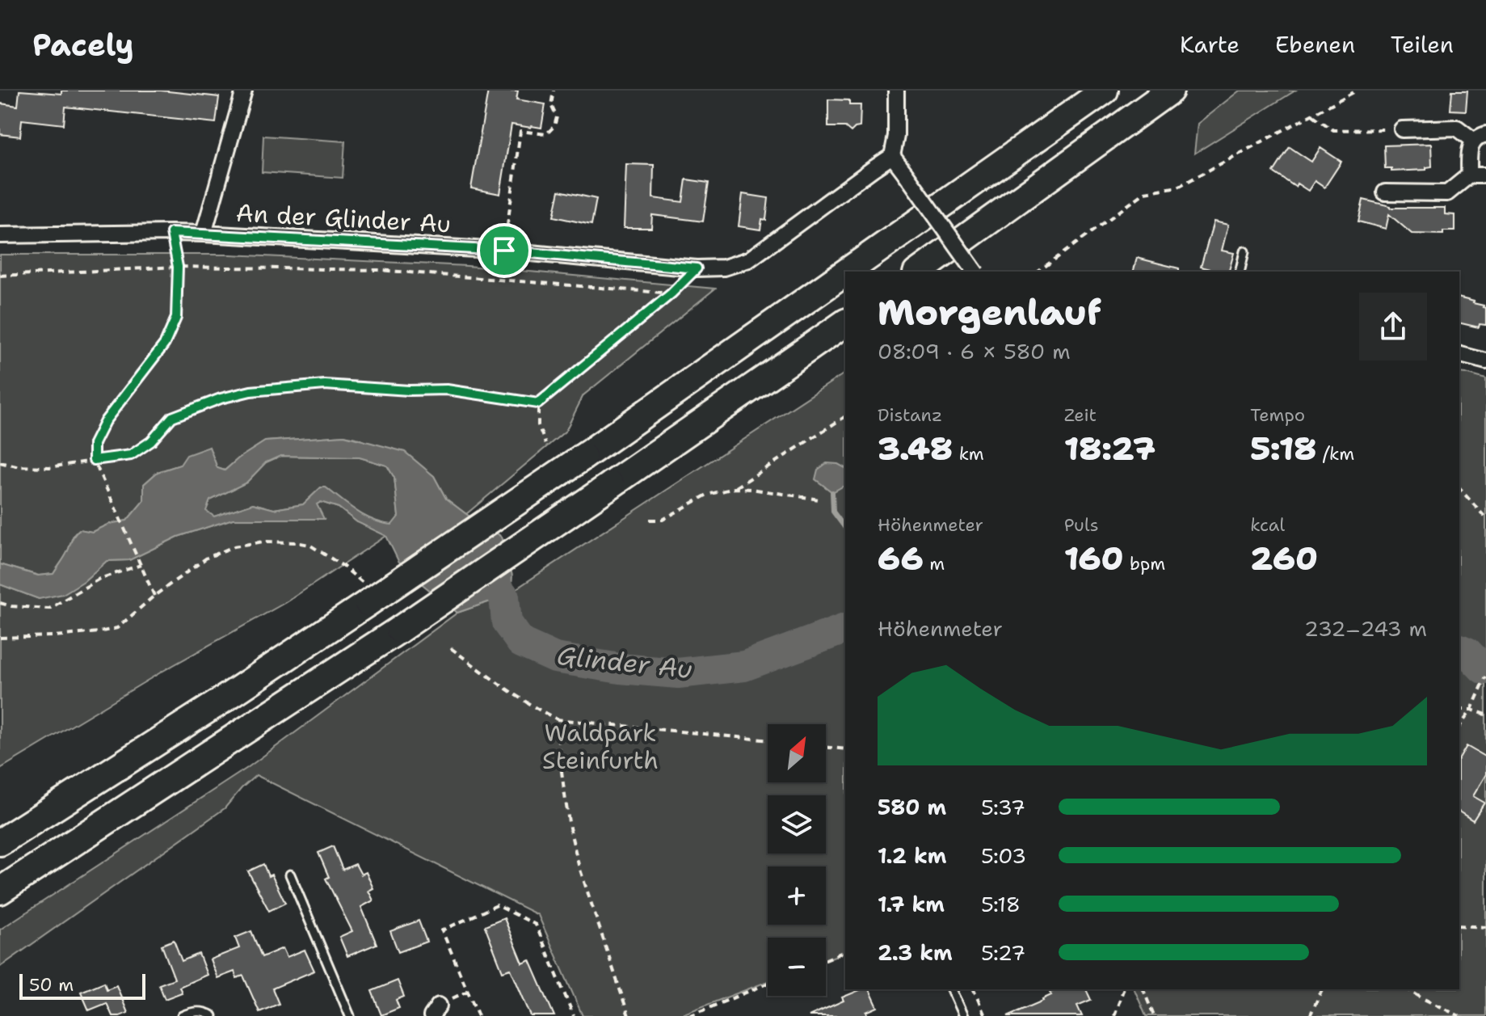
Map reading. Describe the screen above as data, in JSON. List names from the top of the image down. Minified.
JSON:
{"streets":{"street":["An der Glinder Au"]},"water":["Glinder Au"],"parks":["Waldpark Steinfurth"],"scale_bar":"50 m","north":"top right","page":{"header":"Pacely","nav":["Karte","Ebenen","Teilen"],"heading":["Morgenlauf","08:09 · 6 × 580 m"],"stats":[["Distanz","3.48 km"],["Zeit","18:27"],["Tempo","5:18 /km"],["Höhenmeter","66 m"],["Puls","160 bpm"],["kcal","260"]],"chart":["Höhenmeter","232–243 m"],"map_buttons":["+","−"],"list":[{"name":"580 m","note":"5:37"},{"name":"1.2 km","note":"5:03"},{"name":"1.7 km","note":"5:18"},{"name":"2.3 km","note":"5:27"}],"scale":"50 m"}}
